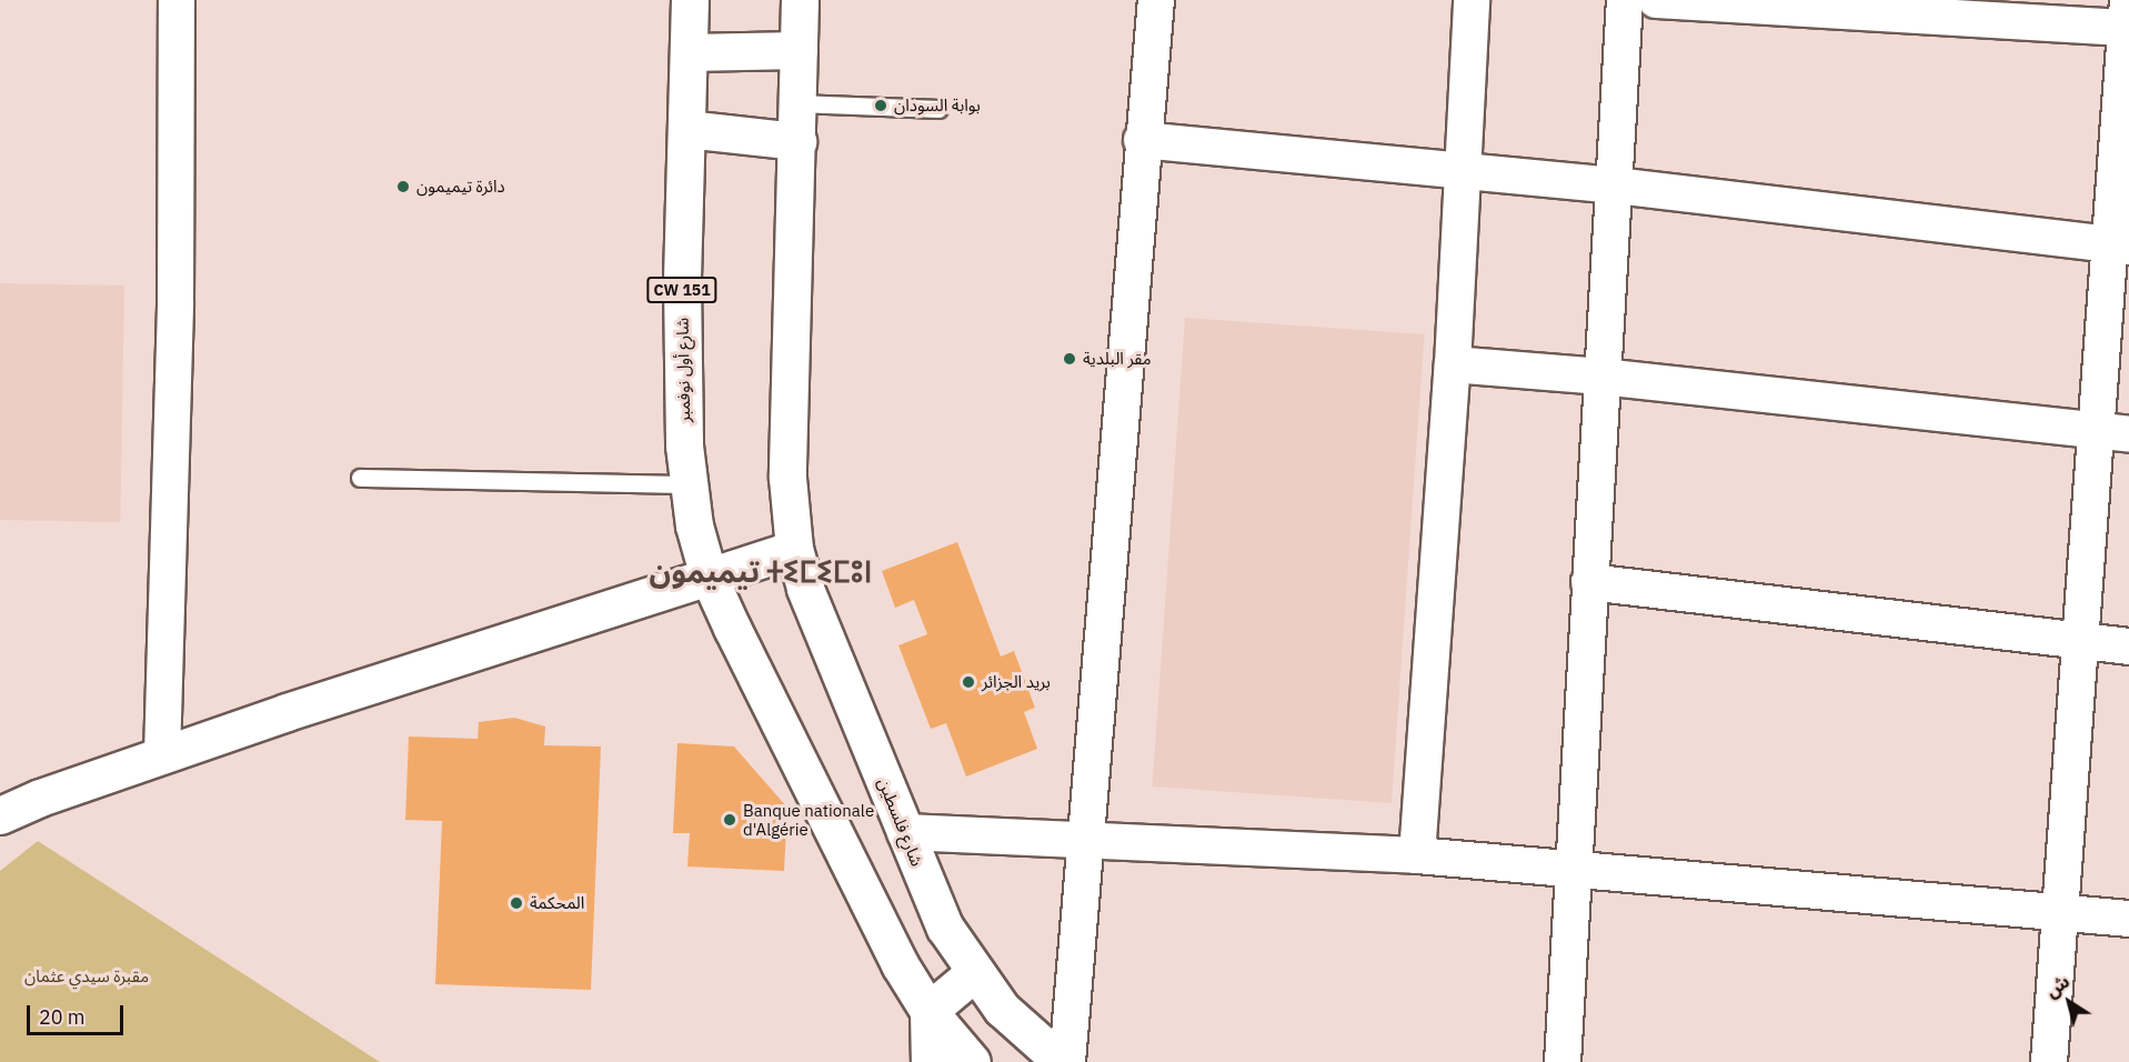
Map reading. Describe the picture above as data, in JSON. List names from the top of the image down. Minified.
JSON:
{"streets":{"main road":["CW 151","شارع أول نوفمبر","شارع فلسطين"]},"crossings":[["CW 151","شارع أول نوفمبر"]],"districts":["تيميمون ⵜⵉⵎⵉⵎⵓⵏ"],"parks":["مقبرة سيدي عثمان"],"places":["بوابة السودان","دائرة ﺗﻴﻤﻴﻤﻮن","مقر البلدية","بريد الجزائر","Banque nationale d'Algérie","المحكمة"],"scale_bar":"20 m","north":"top left"}
